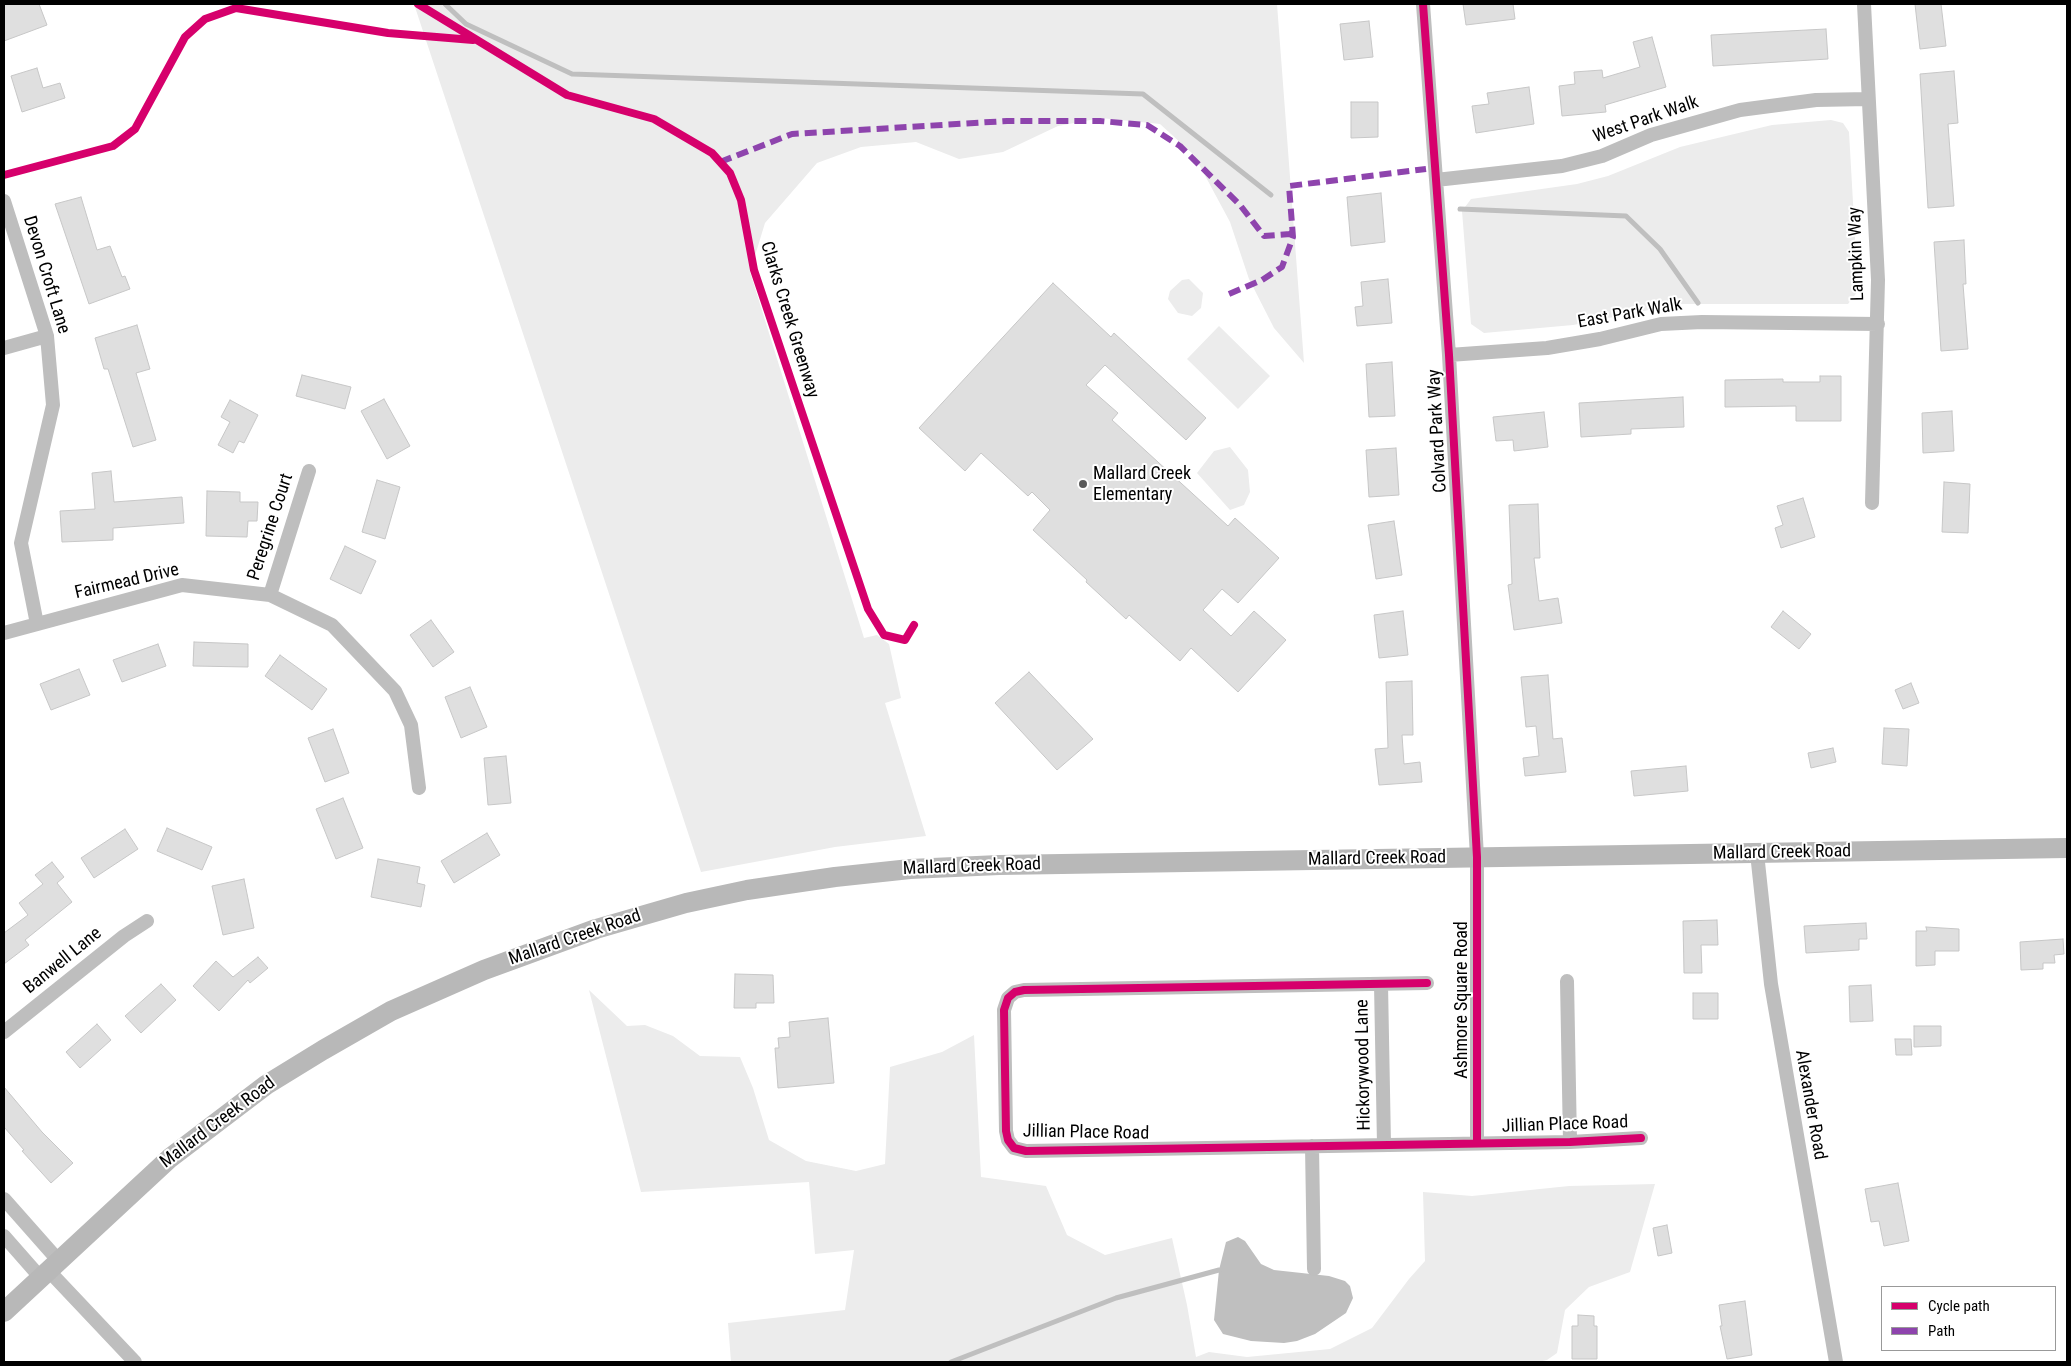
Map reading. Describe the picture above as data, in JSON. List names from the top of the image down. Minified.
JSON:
{"streets":{"main road":["Mallard Creek Road"],"street":["West Park Walk","Lampkin Way","Devon Croft Lane","East Park Walk","Colvard Park Way","Peregrine Court","Fairmead Drive","Banwell Lane","Ashmore Square Road","Hickorywood Lane","Alexander Road","Jillian Place Road"],"cycle path":["Clarks Creek Greenway"]},"crossings":[["West Park Walk","Lampkin Way"],["West Park Walk","Colvard Park Way"],["Lampkin Way","East Park Walk"],["Devon Croft Lane","Fairmead Drive"],["East Park Walk","Colvard Park Way"],["Colvard Park Way","Mallard Creek Road"],["Colvard Park Way","Ashmore Square Road"],["Peregrine Court","Fairmead Drive"],["Mallard Creek Road","Ashmore Square Road"],["Mallard Creek Road","Alexander Road"],["Ashmore Square Road","Jillian Place Road"],["Hickorywood Lane","Jillian Place Road"]],"places":["Mallard Creek Elementary"],"legend":["Cycle path","Path"]}
